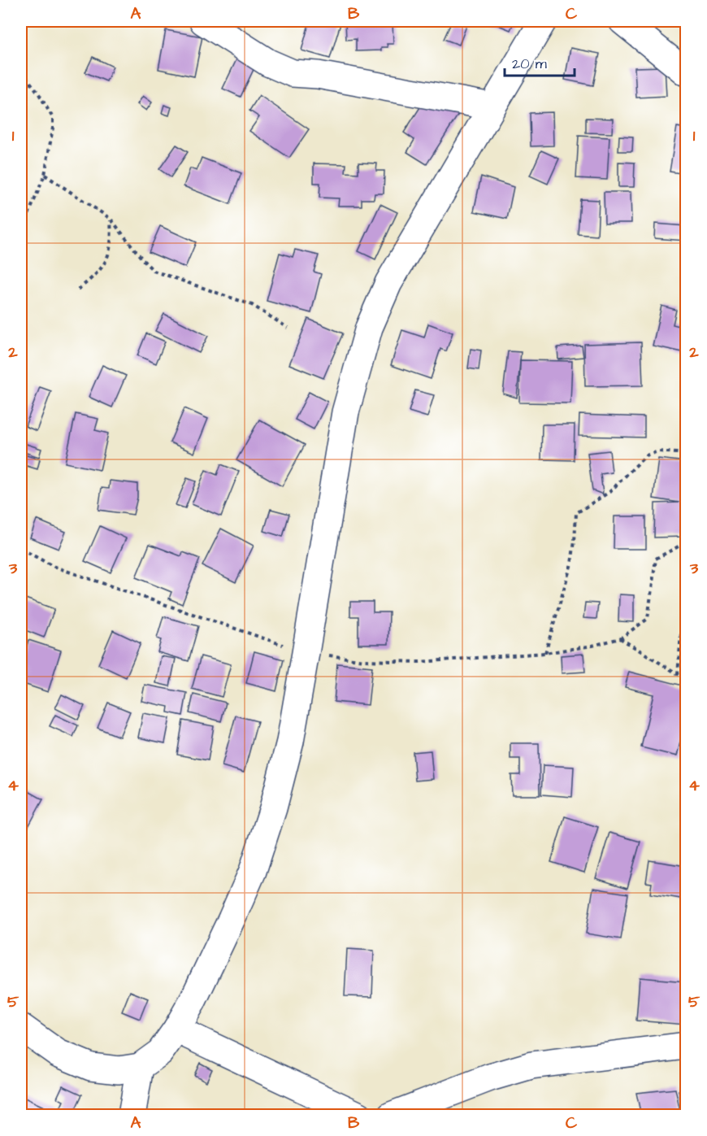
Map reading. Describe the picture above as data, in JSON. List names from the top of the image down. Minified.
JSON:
{"scale_bar":"20 m","grid":{"columns":["A","B","C"],"rows":["1","2","3","4","5"]}}
